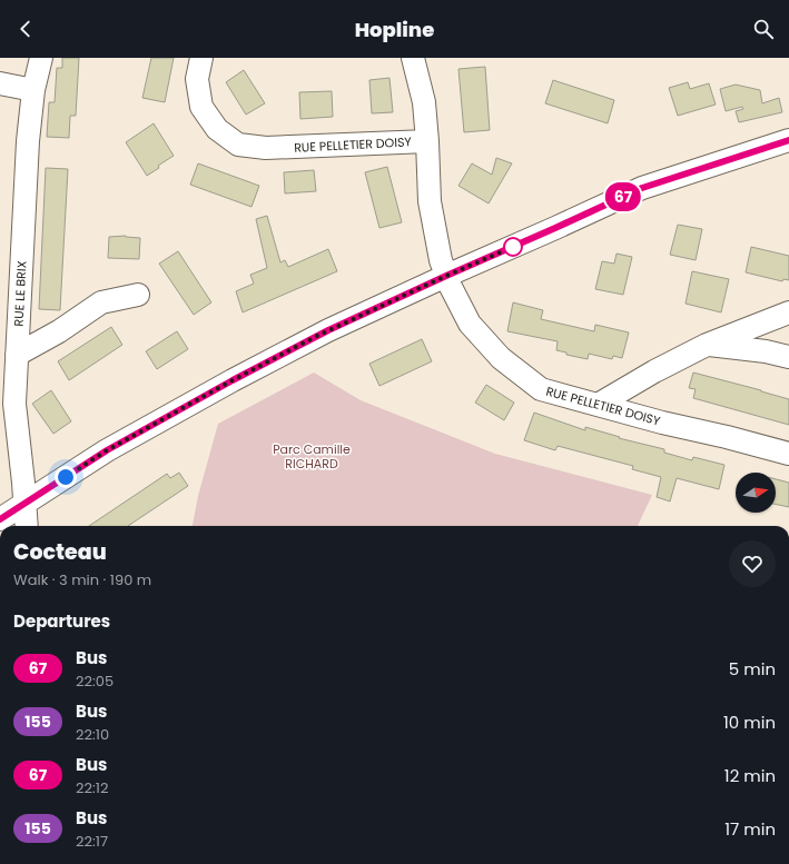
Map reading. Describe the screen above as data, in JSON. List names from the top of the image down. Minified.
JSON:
{"streets":{"street":["RUE PELLETIER DOISY","RUE LE BRIX"]},"parks":["Parc Camille RICHARD"],"lines":["bus line 67"],"north":"right","page":{"header":"Hopline","on_map":"67","heading":[["Cocteau","Walk · 3 min · 190 m"],"Departures"],"list":[{"mark":"67","name":"Bus","note":"22:05","value":"5 min"},{"mark":"155","name":"Bus","note":"22:10","value":"10 min"},{"mark":"67","name":"Bus","note":"22:12","value":"12 min"},{"mark":"155","name":"Bus","note":"22:17","value":"17 min"}]}}
